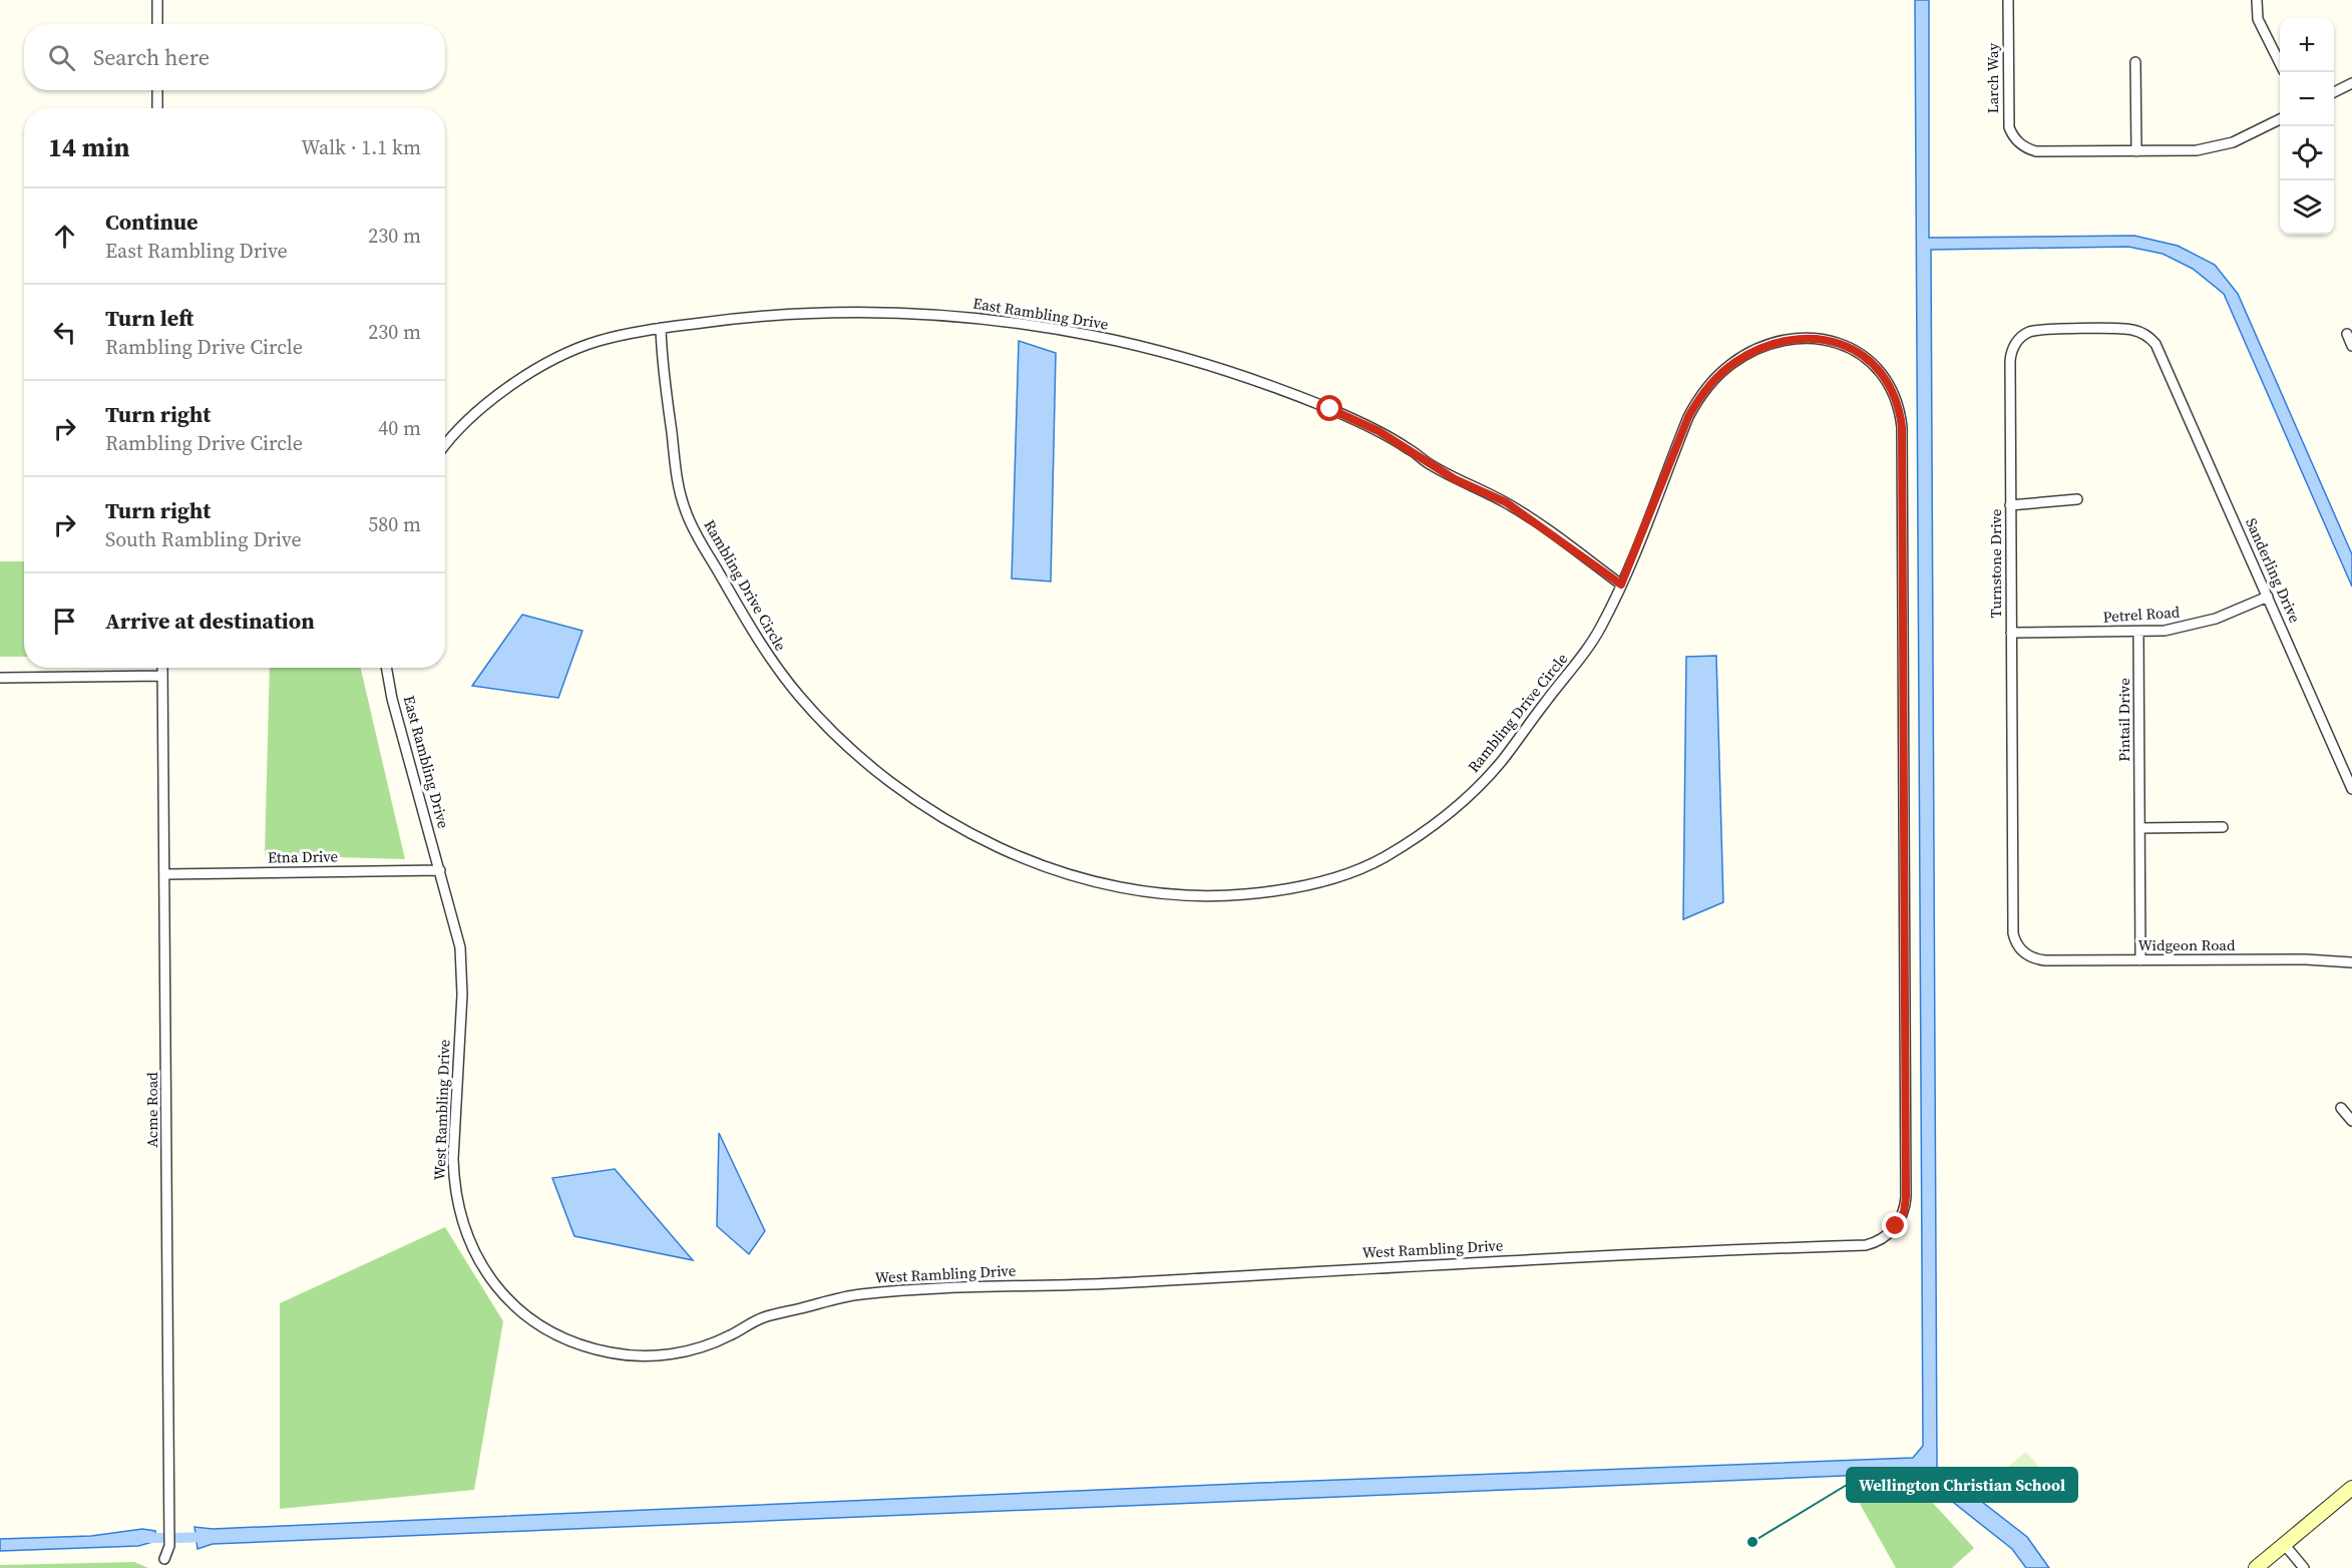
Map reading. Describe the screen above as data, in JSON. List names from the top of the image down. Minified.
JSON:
{"streets":{"street":["Larch Way","East Rambling Drive","Turnstone Drive","Sanderling Drive","Rambling Drive Circle","Petrel Road","Pintail Drive","Etna Drive","Widgeon Road","Acme Road","West Rambling Drive"]},"crossings":[["East Rambling Drive","Rambling Drive Circle"],["East Rambling Drive","Etna Drive"],["East Rambling Drive","West Rambling Drive"],["Turnstone Drive","Sanderling Drive"],["Turnstone Drive","Petrel Road"],["Turnstone Drive","Widgeon Road"],["Sanderling Drive","Petrel Road"],["Rambling Drive Circle","West Rambling Drive"],["Petrel Road","Pintail Drive"],["Etna Drive","Acme Road"],["Etna Drive","West Rambling Drive"]],"places":["Wellington Christian School"],"page":{"map_buttons":["+","−"],"search":"Search here","heading":["14 min","Walk · 1.1 km"],"list":[["Continue","East Rambling Drive","230 m"],["Turn left","Rambling Drive Circle","230 m"],["Turn right","Rambling Drive Circle","40 m"],["Turn right","South Rambling Drive","580 m"],"Arrive at destination"]}}
